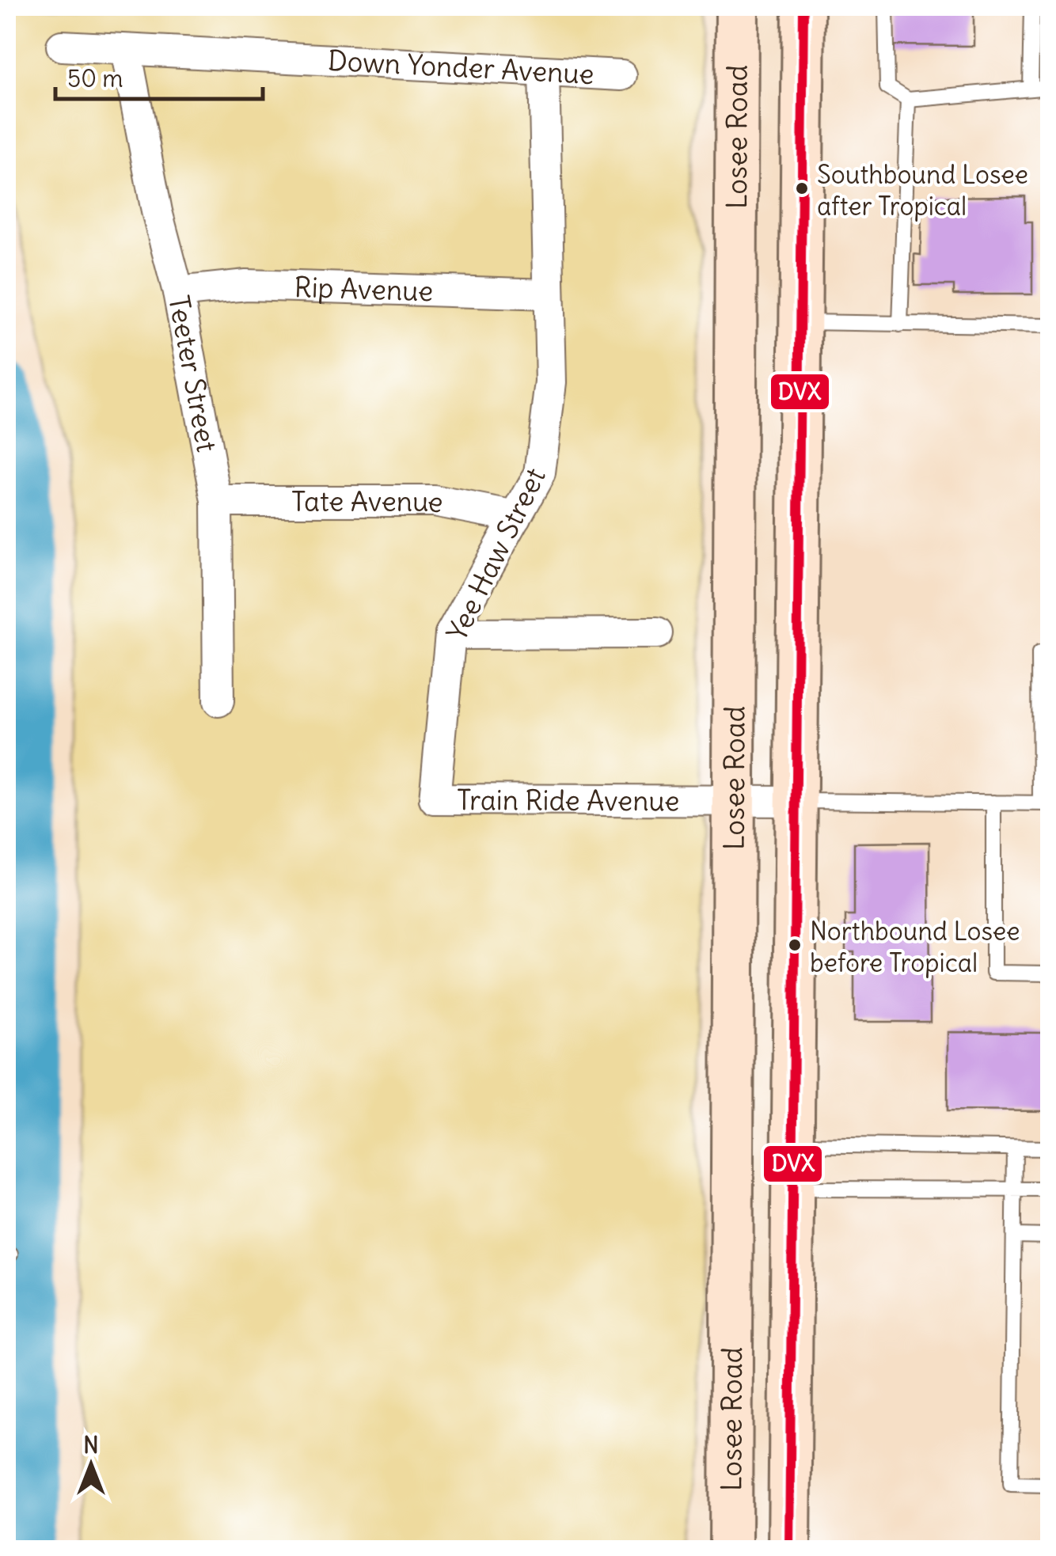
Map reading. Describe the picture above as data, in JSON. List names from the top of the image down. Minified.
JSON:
{"streets":{"main road":["Losee Road"],"street":["Down Yonder Avenue","Rip Avenue","Teeter Street","Tate Avenue","Yee Haw Street","Train Ride Avenue"]},"crossings":[["Down Yonder Avenue","Teeter Street"],["Down Yonder Avenue","Yee Haw Street"],["Losee Road","Train Ride Avenue"],["Rip Avenue","Teeter Street"],["Rip Avenue","Yee Haw Street"],["Teeter Street","Tate Avenue"],["Tate Avenue","Yee Haw Street"],["Yee Haw Street","Train Ride Avenue"]],"places":["Southbound Losee after Tropical","Northbound Losee before Tropical"],"lines":["transit line DVX"],"scale_bar":"50 m","north":"top"}
